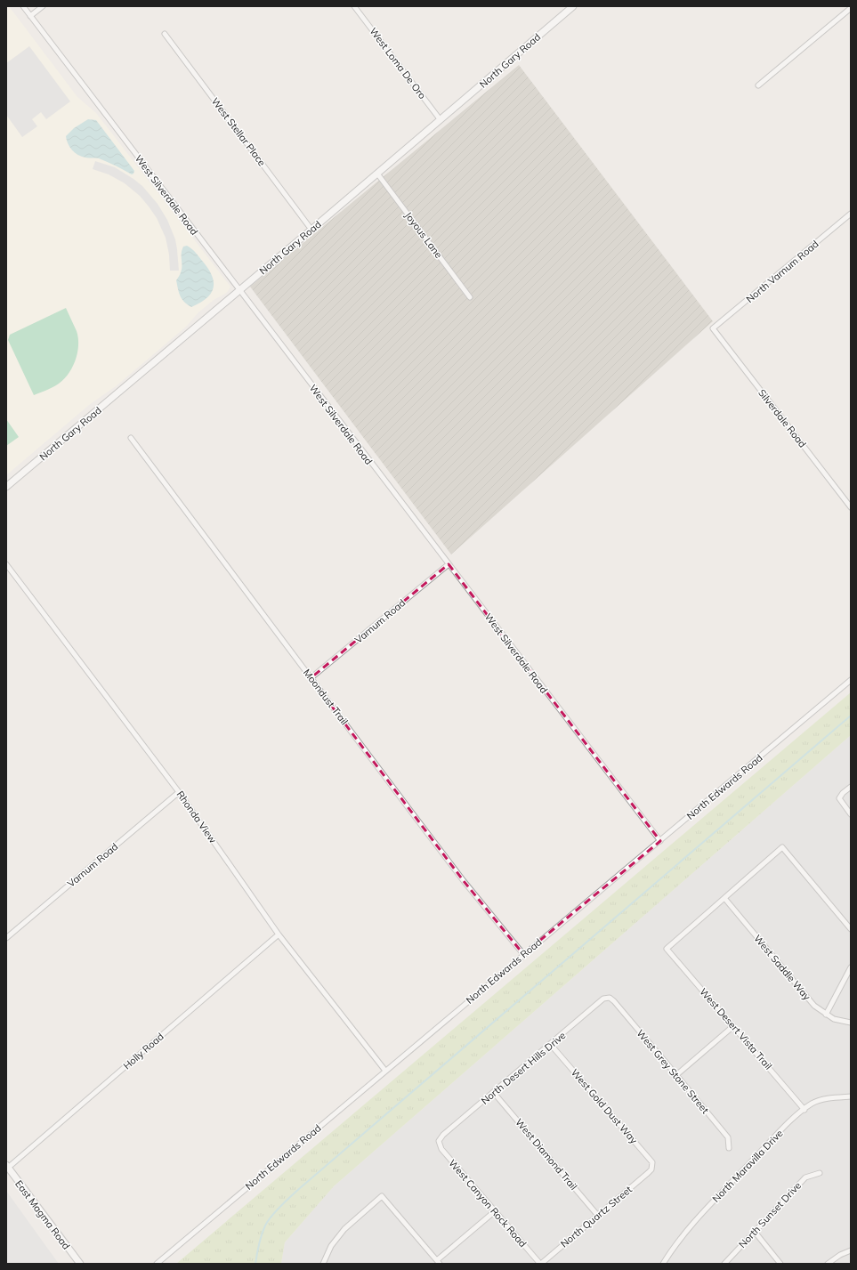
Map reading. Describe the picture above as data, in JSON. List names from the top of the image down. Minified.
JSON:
{"streets":{"street":["North Gary Road","West Loma De Oro","West Stellar Place","West Silverdale Road","Joyous Lane","North Varnum Road","Silverdale Road","Varnum Road","Moondust Trail","North Edwards Road","Rhonda View","West Saddle Way","West Desert Vista Trail","Holly Road","North Desert Hills Drive","West Grey Stone Street","West Gold Dust Way","West Diamond Trail","North Maravilla Drive","West Canyon Rock Road","East Magma Road","North Sunset Drive","North Quartz Street"]},"crossings":[["North Gary Road","West Loma De Oro"],["North Gary Road","West Stellar Place"],["North Gary Road","West Silverdale Road"],["North Gary Road","Joyous Lane"],["West Silverdale Road","Varnum Road"],["West Silverdale Road","North Edwards Road"],["North Varnum Road","Silverdale Road"],["Varnum Road","Moondust Trail"],["Varnum Road","Rhonda View"],["Moondust Trail","North Edwards Road"],["North Edwards Road","Rhonda View"],["Rhonda View","Holly Road"],["West Saddle Way","West Desert Vista Trail"],["West Desert Vista Trail","North Maravilla Drive"],["Holly Road","East Magma Road"],["North Desert Hills Drive","West Grey Stone Street"],["North Desert Hills Drive","West Gold Dust Way"],["North Desert Hills Drive","West Diamond Trail"],["North Desert Hills Drive","West Canyon Rock Road"],["West Gold Dust Way","North Quartz Street"],["West Diamond Trail","North Quartz Street"],["West Canyon Rock Road","North Quartz Street"]]}
